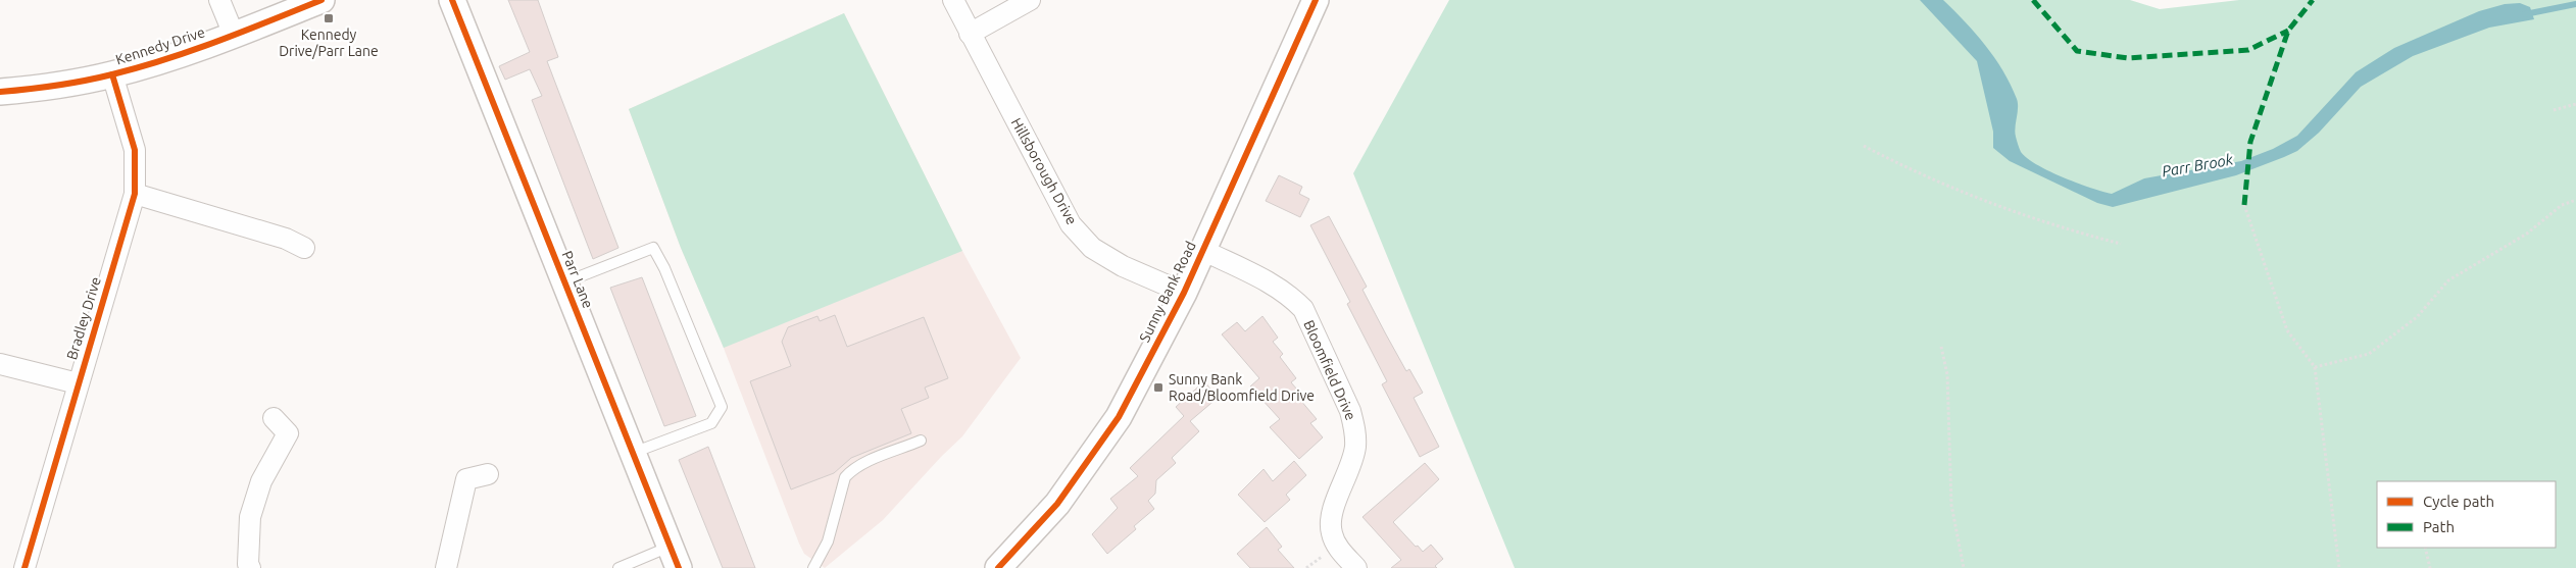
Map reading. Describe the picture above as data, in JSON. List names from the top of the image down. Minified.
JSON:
{"streets":{"street":["Kennedy Drive","Hillsborough Drive","Parr Lane","Sunny Bank Road","Bradley Drive","Bloomfield Drive"]},"crossings":[["Kennedy Drive","Bradley Drive"],["Hillsborough Drive","Sunny Bank Road"],["Sunny Bank Road","Bloomfield Drive"]],"water":["Parr Brook"],"places":{"transit":["Kennedy Drive/Parr Lane","Sunny Bank Road/Bloomfield Drive"]},"legend":["Cycle path","Path"]}
